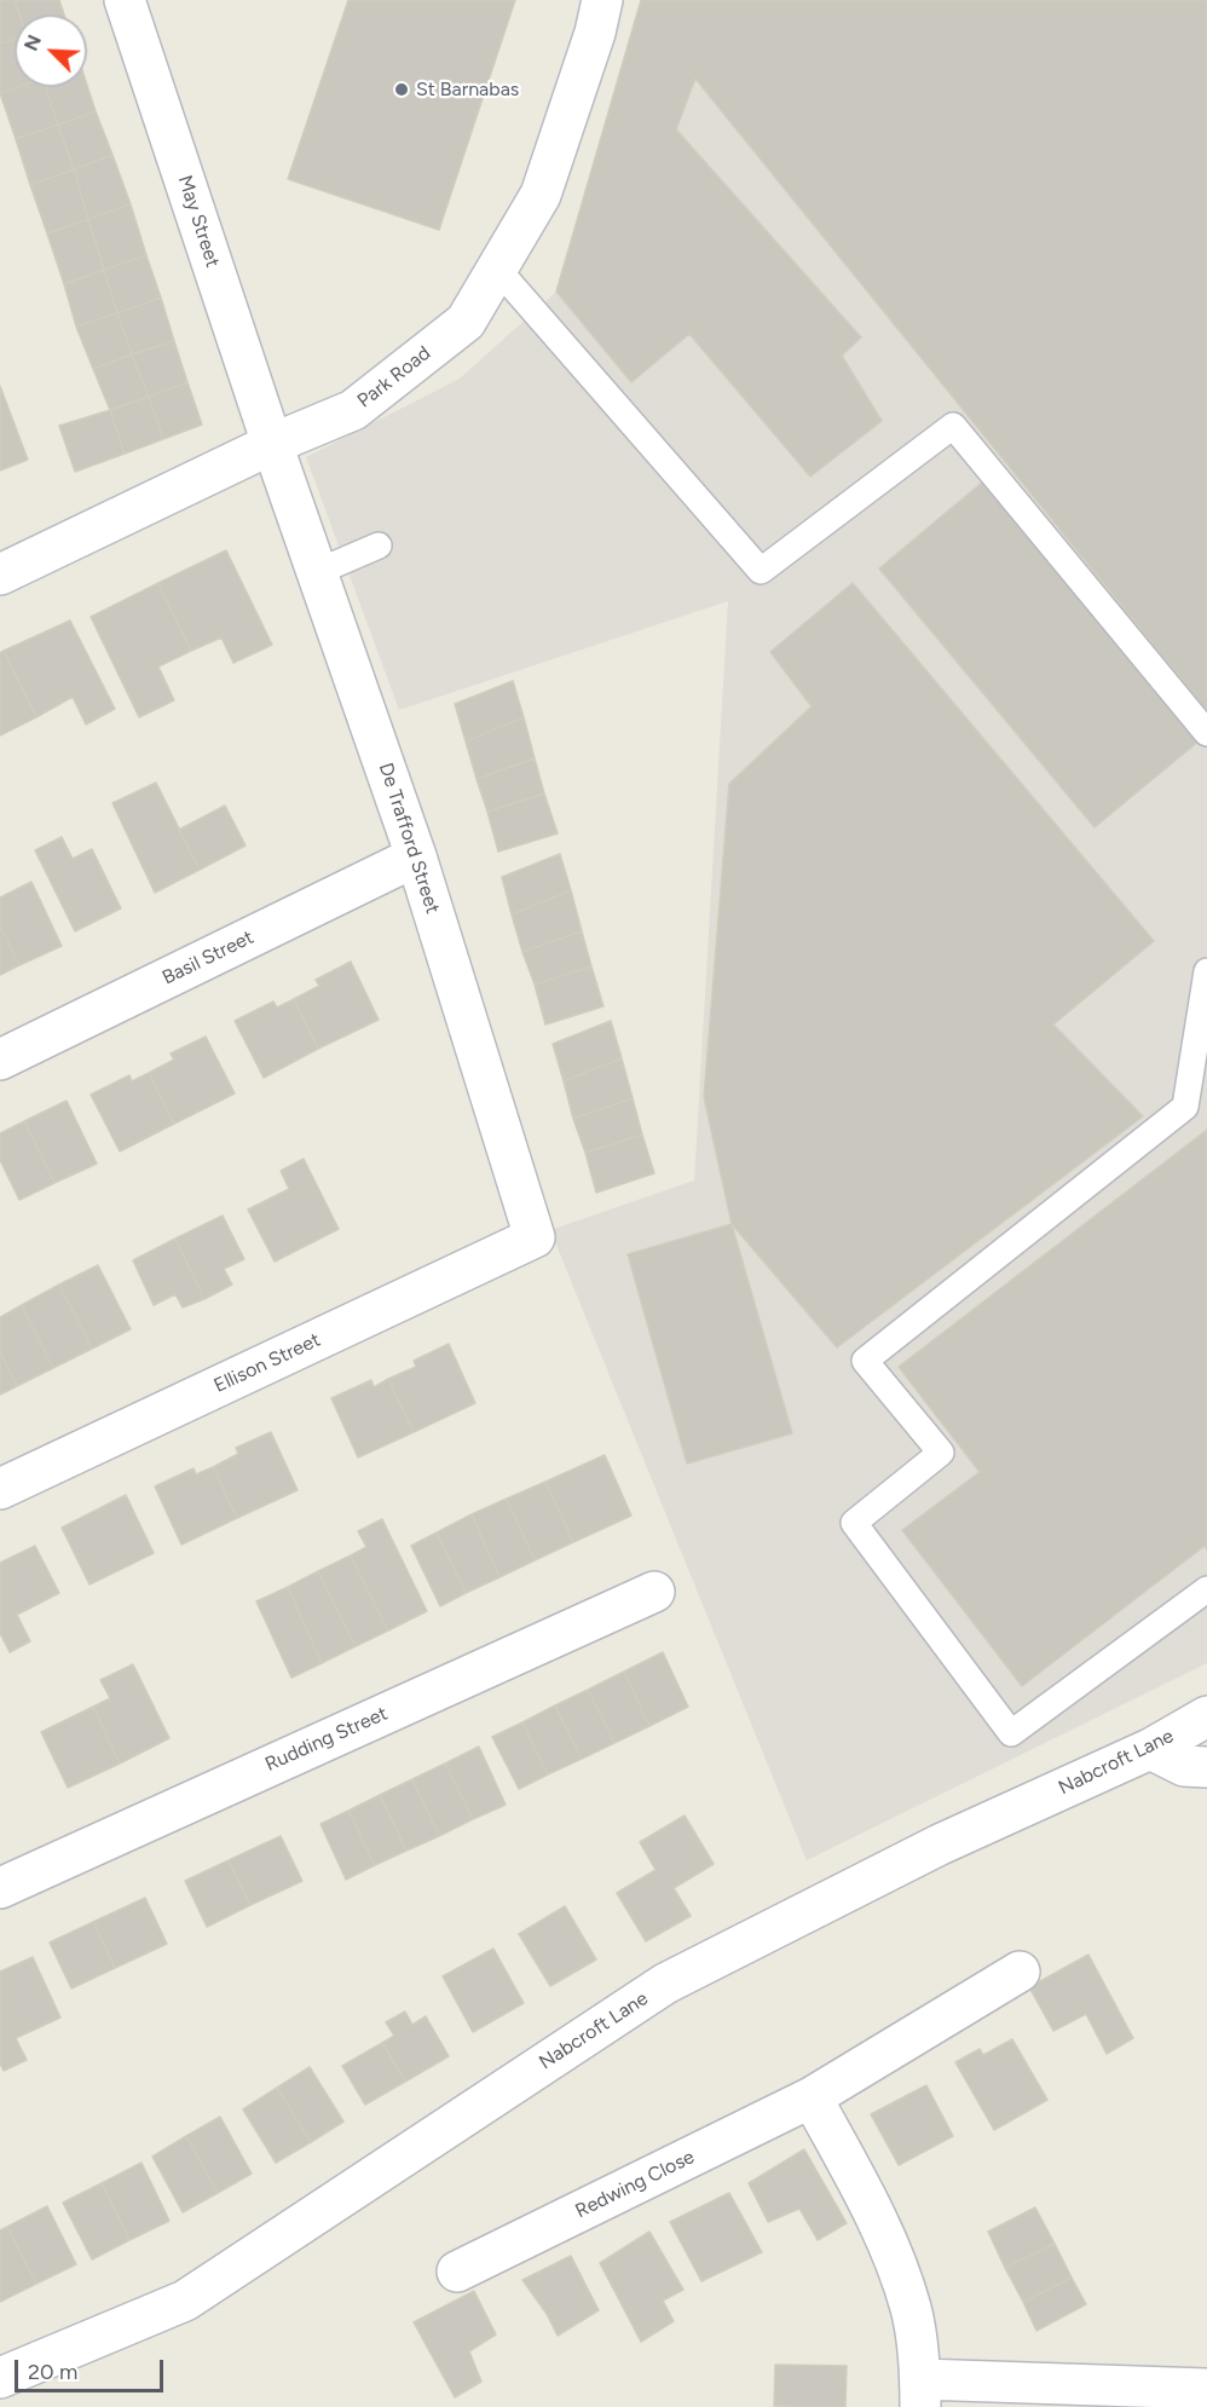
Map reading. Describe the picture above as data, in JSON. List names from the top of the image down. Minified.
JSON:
{"streets":{"street":["May Street","Park Road","De Trafford Street","Basil Street","Ellison Street","Rudding Street","Nabcroft Lane","Redwing Close"]},"crossings":[["May Street","Park Road"],["May Street","De Trafford Street"],["Park Road","De Trafford Street"],["De Trafford Street","Basil Street"],["De Trafford Street","Ellison Street"]],"places":["St Barnabas"],"scale_bar":"20 m","north":"top left"}
